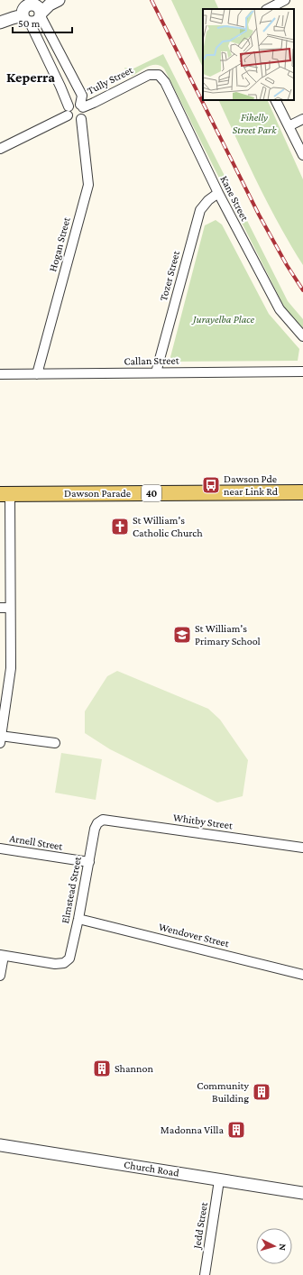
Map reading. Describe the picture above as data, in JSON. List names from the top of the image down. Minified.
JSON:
{"streets":{"main road":["Dawson Parade","40"],"street":["Tully Street","Kane Street","Hogan Street","Tozer Street","Callan Street","Whitby Street","Arnell Street","Elmstead Street","Wendover Street","Church Road","Jedd Street"]},"crossings":[["Tully Street","Kane Street"],["Tully Street","Hogan Street"],["Kane Street","Tozer Street"],["Hogan Street","Callan Street"],["Tozer Street","Callan Street"],["Whitby Street","Elmstead Street"],["Arnell Street","Elmstead Street"],["Elmstead Street","Wendover Street"],["Church Road","Jedd Street"]],"districts":["Keperra"],"parks":["Fihelly Street Park","Jurayelba Place"],"places":{"bus stop":["Dawson Pde near Link Rd"],"church":["St William's Catholic Church"],"school or university":["St William's Primary School"],"building":["Shannon","Community Building","Madonna Villa"]},"scale_bar":"50 m","north":"right"}
